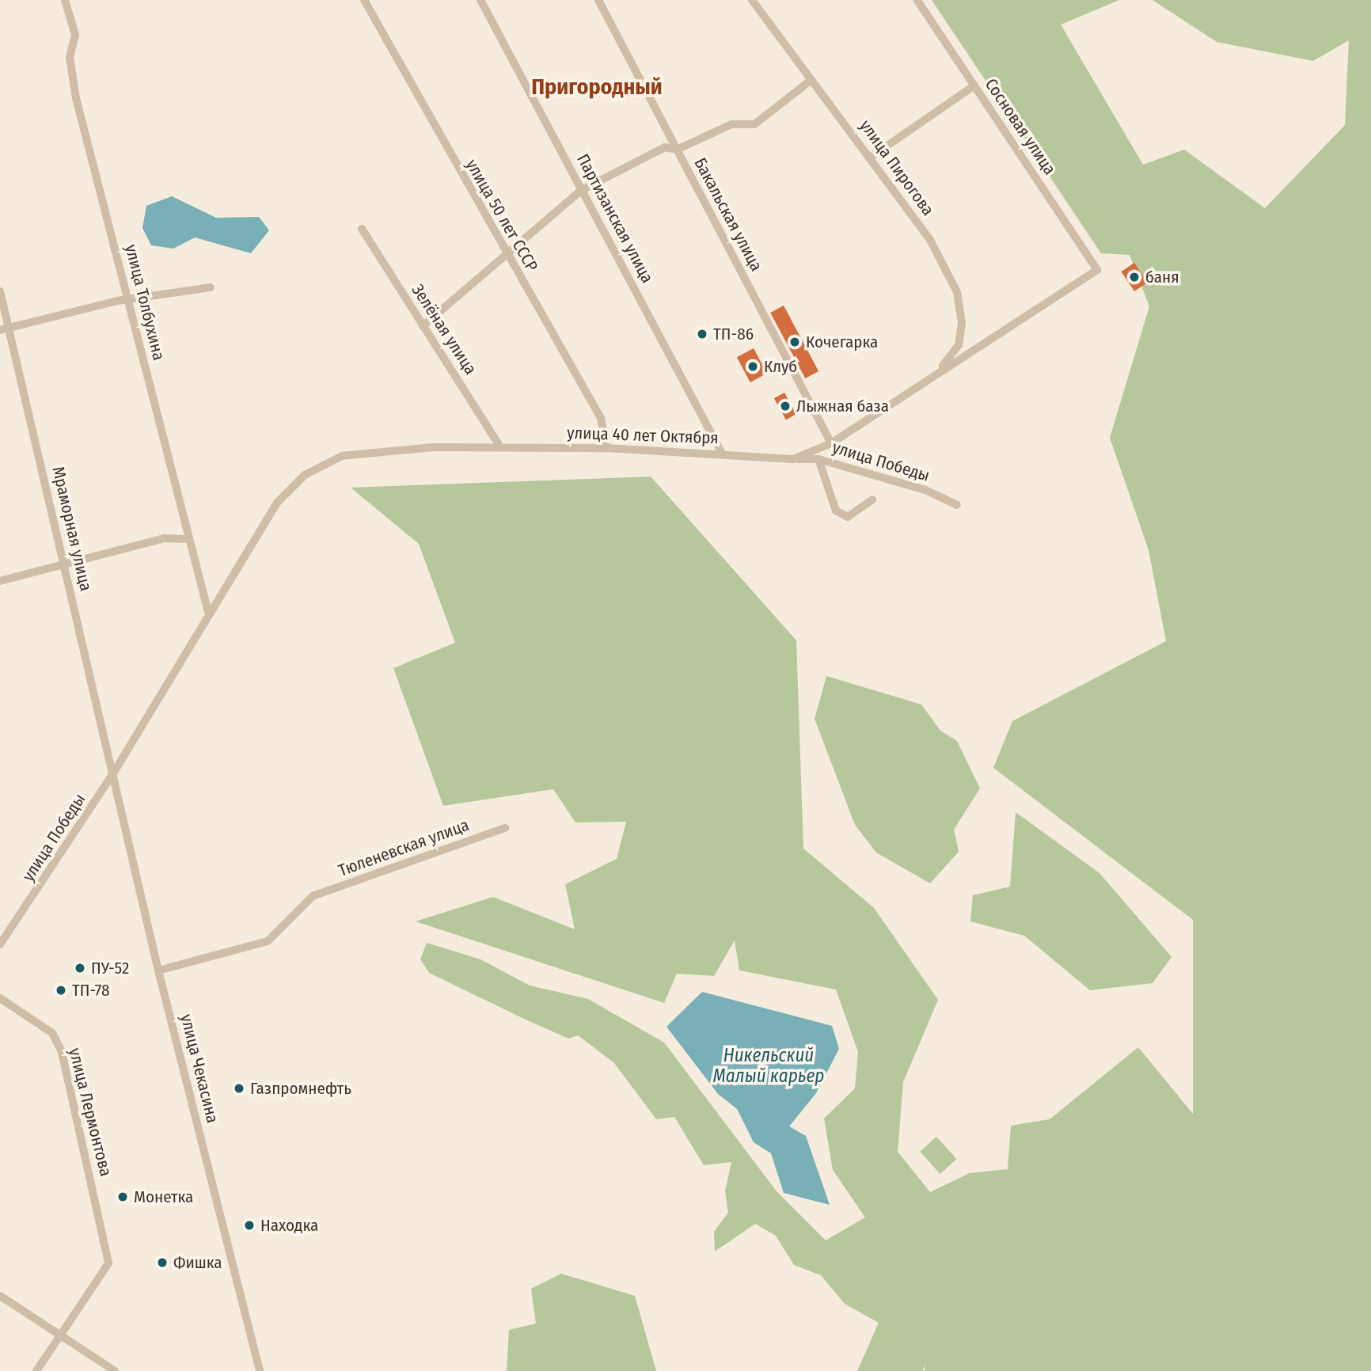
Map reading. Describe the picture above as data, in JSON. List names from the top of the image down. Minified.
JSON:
{"streets":{"street":["Сосновая улица","улица Пирогова","Бакальская улица","улица 50 лет СССР","Партизанская улица","улица Толбухина","Зелёная улица","улица 40 лет Октября","улица Победы","Мраморная улица","Тюленевская улица","улица Чекасина","улица Лермонтова"]},"crossings":[["Сосновая улица","улица 40 лет Октября"],["улица Пирогова","улица 40 лет Октября"],["Бакальская улица","улица 40 лет Октября"],["улица 50 лет СССР","улица 40 лет Октября"],["Партизанская улица","улица 40 лет Октября"],["улица Толбухина","улица 40 лет Октября"],["улица Толбухина","улица Победы"],["Зелёная улица","улица 40 лет Октября"],["улица 40 лет Октября","улица Победы"],["улица Победы","Мраморная улица"],["улица Победы","улица Чекасина"],["Мраморная улица","улица Чекасина"],["Тюленевская улица","улица Чекасина"]],"districts":["Пригородный"],"water":["Никельский Малый карьер"],"places":["баня","ТП-86","Кочегарка","Клуб","Лыжная база","ПУ-52","ТП-78","Газпромнефть","Монетка","Находка","Фишка"]}
